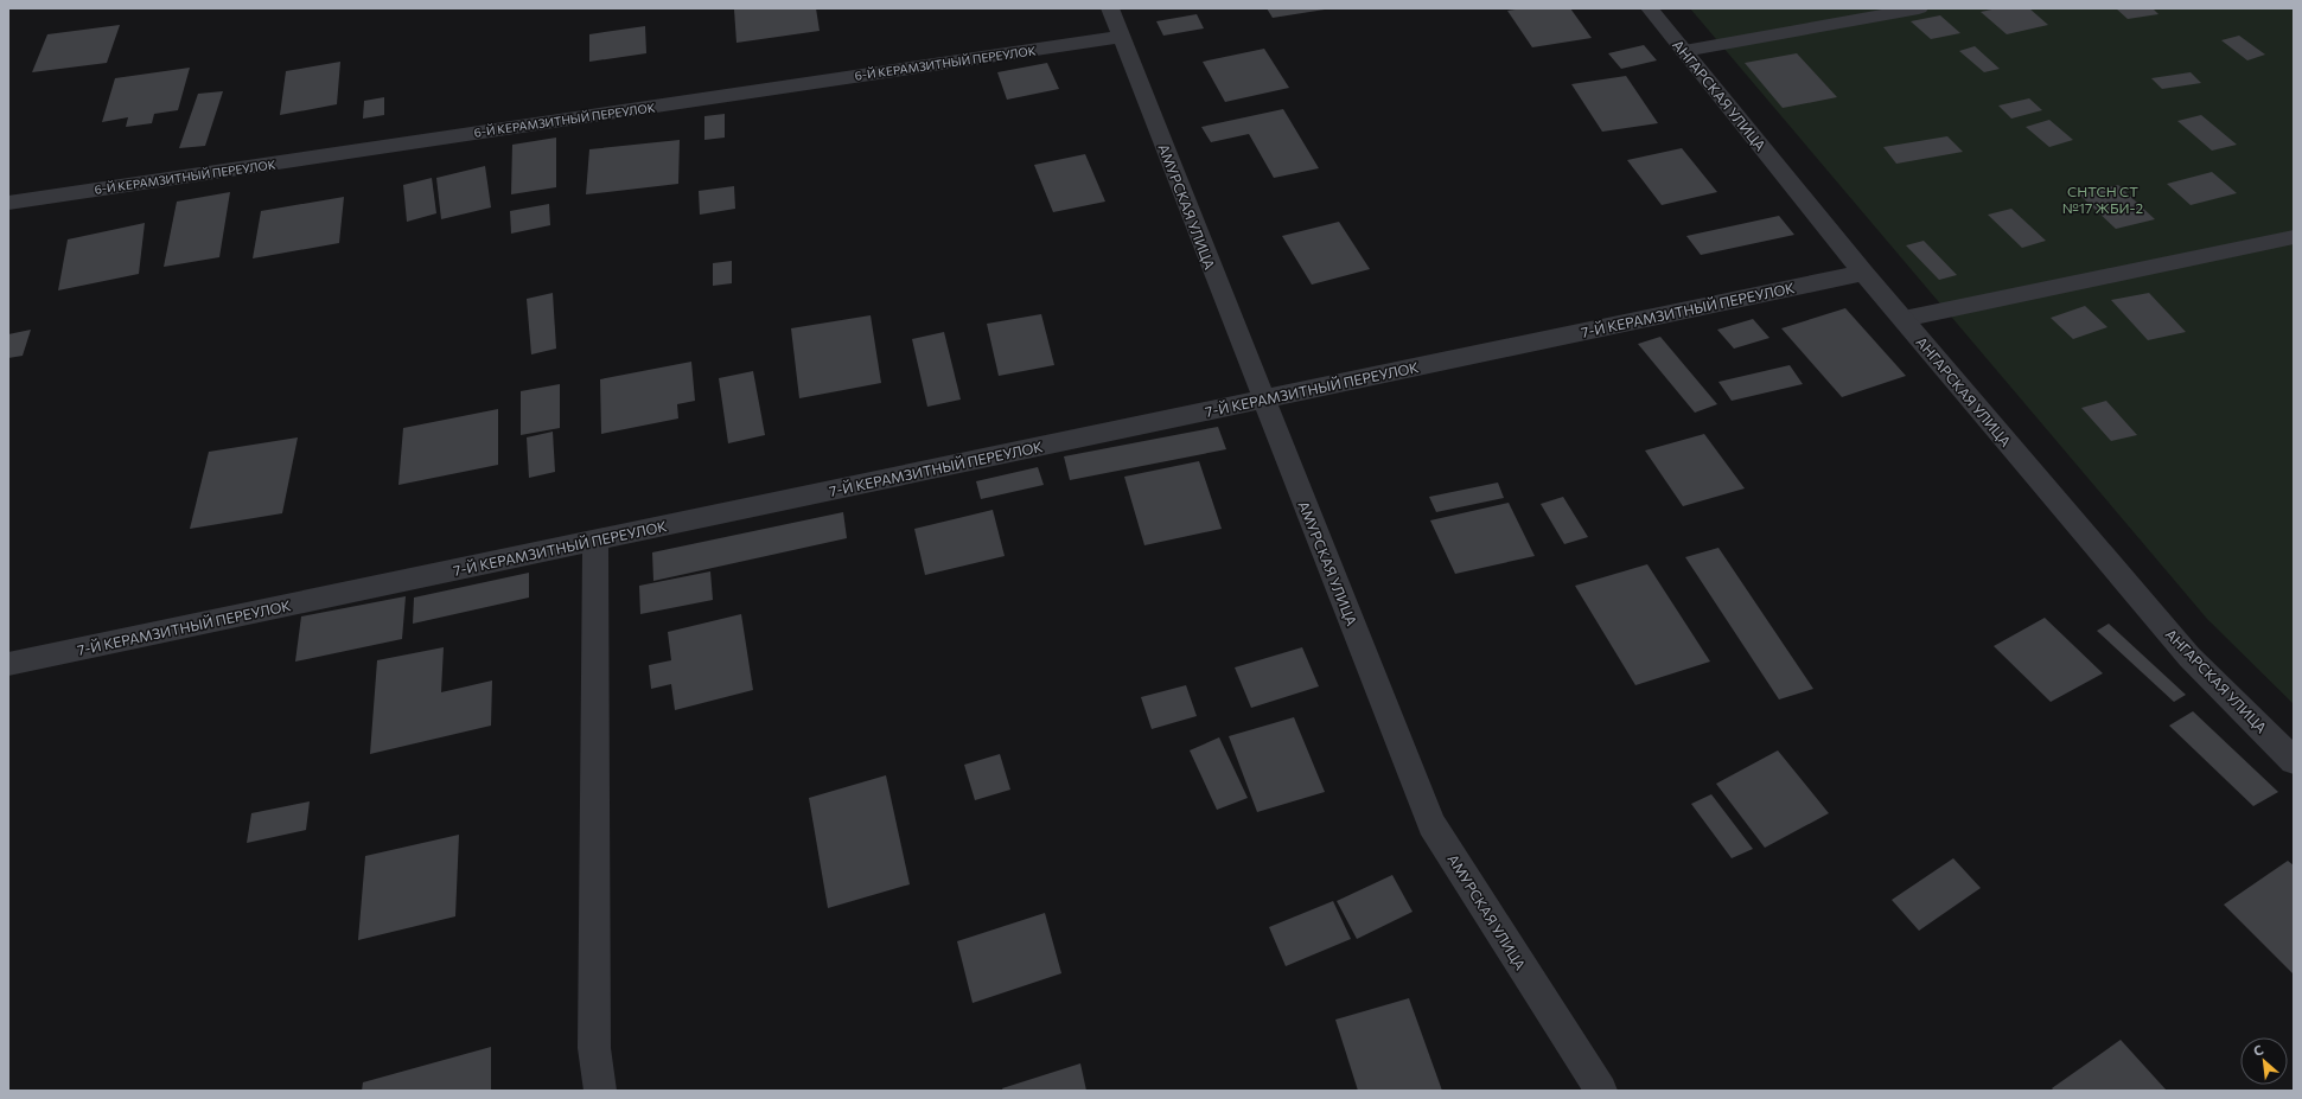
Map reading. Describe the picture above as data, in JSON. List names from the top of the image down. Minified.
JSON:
{"streets":{"street":["6-Й КЕРАМЗИТНЫЙ ПЕРЕУЛОК","АНГАРСКАЯ УЛИЦА","АМУРСКАЯ УЛИЦА","7-Й КЕРАМЗИТНЫЙ ПЕРЕУЛОК"]},"crossings":[["6-Й КЕРАМЗИТНЫЙ ПЕРЕУЛОК","АМУРСКАЯ УЛИЦА"],["АНГАРСКАЯ УЛИЦА","7-Й КЕРАМЗИТНЫЙ ПЕРЕУЛОК"],["АМУРСКАЯ УЛИЦА","7-Й КЕРАМЗИТНЫЙ ПЕРЕУЛОК"]],"parks":["СНТСН СТ №17 ЖБИ-2"],"north":"top left"}
